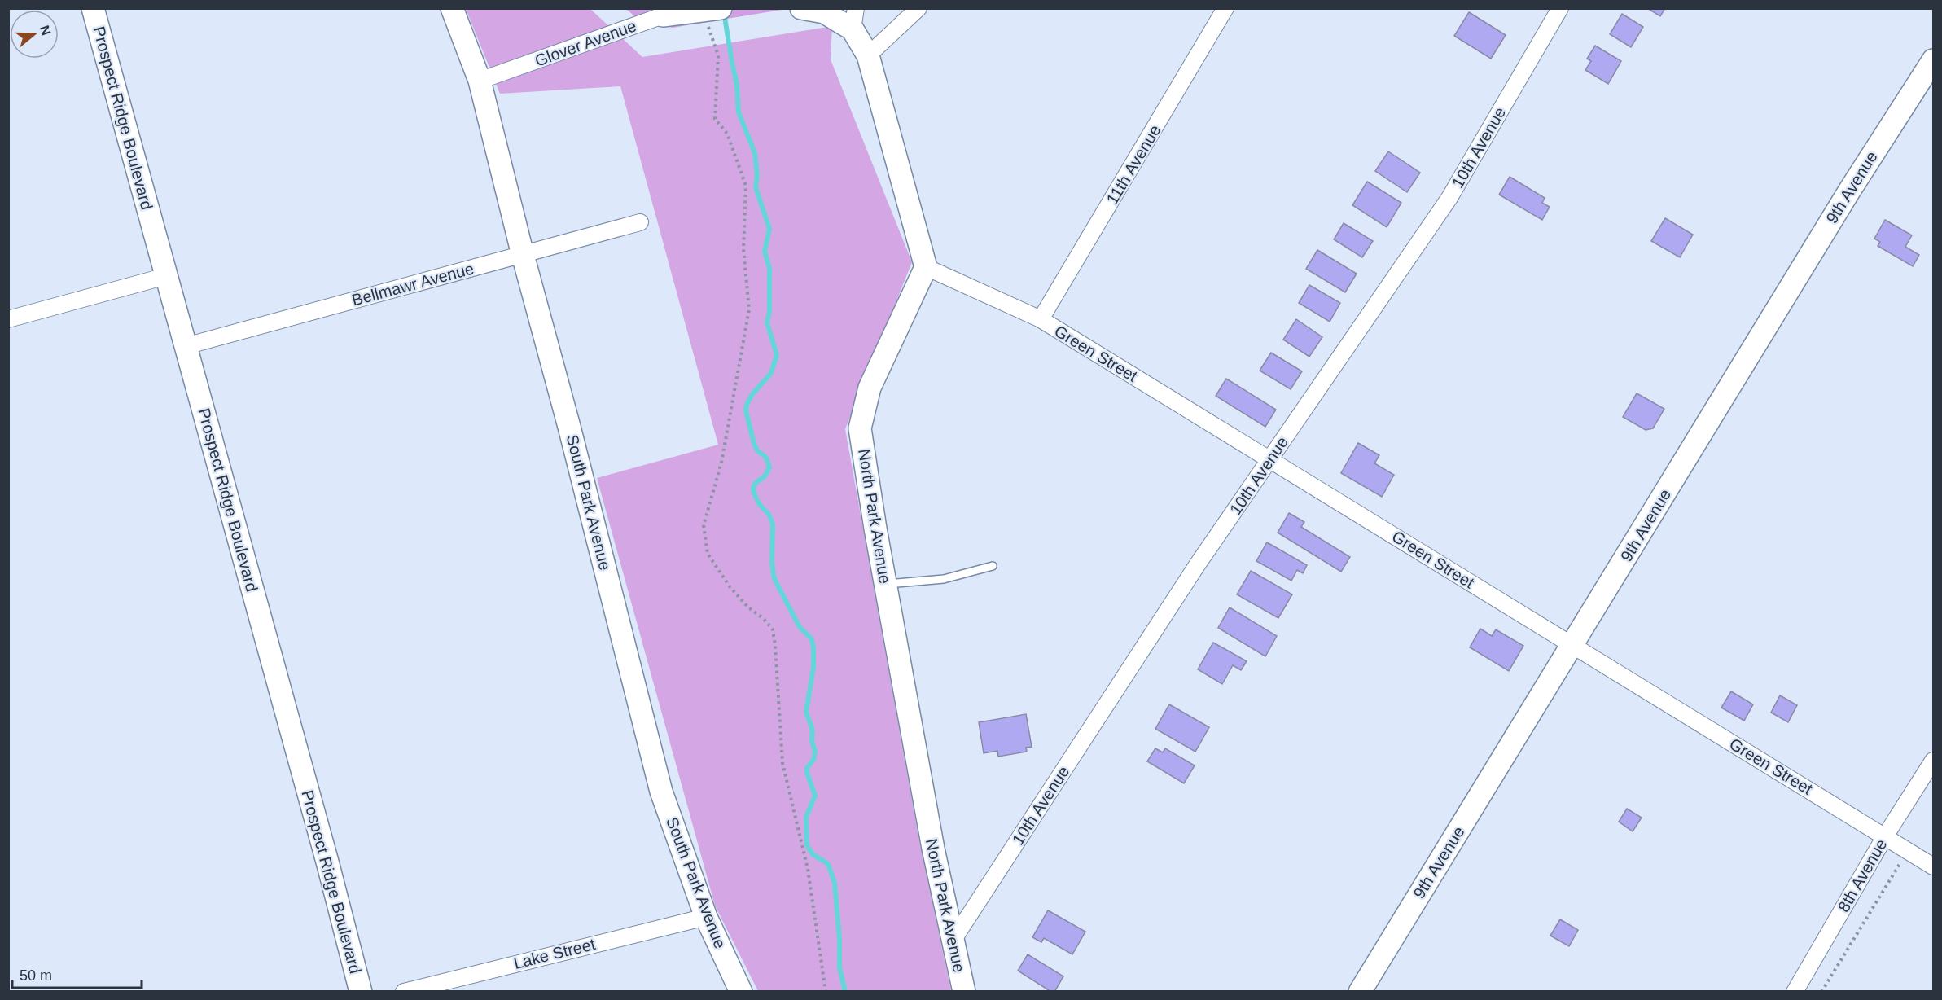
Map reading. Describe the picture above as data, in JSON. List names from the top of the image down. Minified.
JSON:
{"streets":{"street":["Glover Avenue","Prospect Ridge Boulevard","10th Avenue","11th Avenue","9th Avenue","Bellmawr Avenue","Green Street","South Park Avenue","North Park Avenue","8th Avenue","Lake Street"]},"crossings":[["Glover Avenue","South Park Avenue"],["Prospect Ridge Boulevard","Bellmawr Avenue"],["10th Avenue","Green Street"],["10th Avenue","North Park Avenue"],["11th Avenue","Green Street"],["9th Avenue","Green Street"],["Bellmawr Avenue","South Park Avenue"],["Green Street","North Park Avenue"],["Green Street","8th Avenue"],["South Park Avenue","Lake Street"]],"scale_bar":"50 m","north":"right"}
